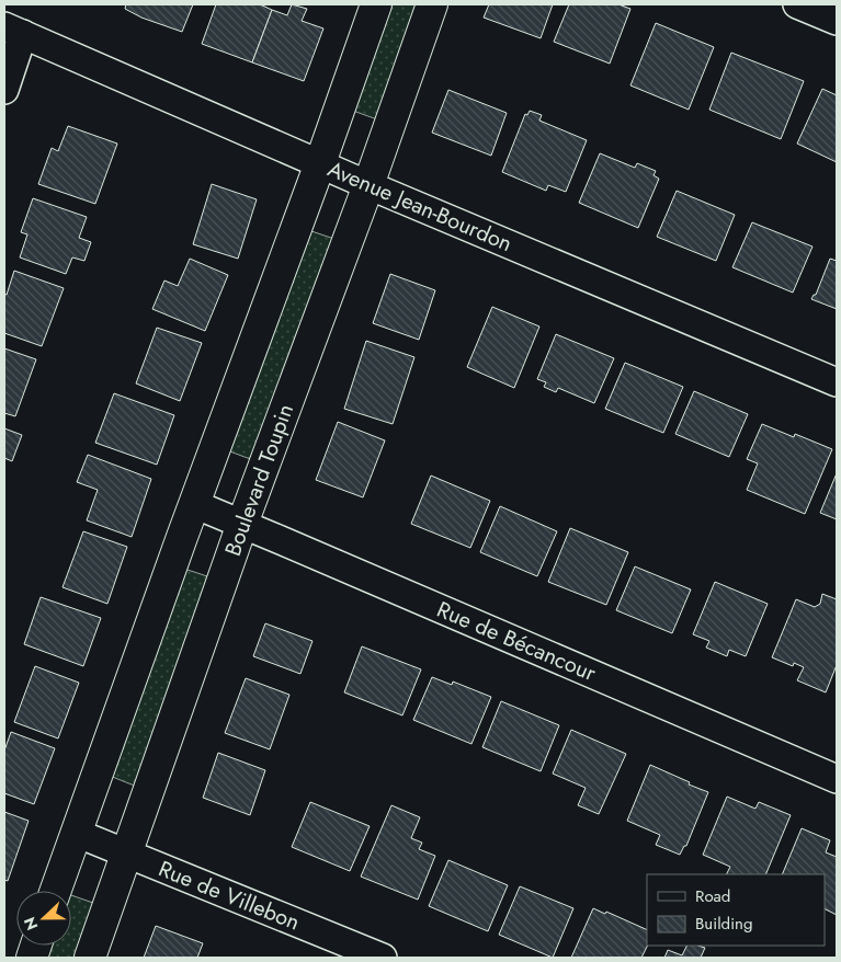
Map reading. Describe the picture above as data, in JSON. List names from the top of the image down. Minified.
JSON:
{"streets":{"street":["Avenue Jean-Bourdon","Boulevard Toupin","Rue de Bécancour","Rue de Villebon"]},"crossings":[["Avenue Jean-Bourdon","Boulevard Toupin"],["Boulevard Toupin","Rue de Bécancour"],["Boulevard Toupin","Rue de Villebon"]],"legend":["Road","Building"],"north":"left"}
